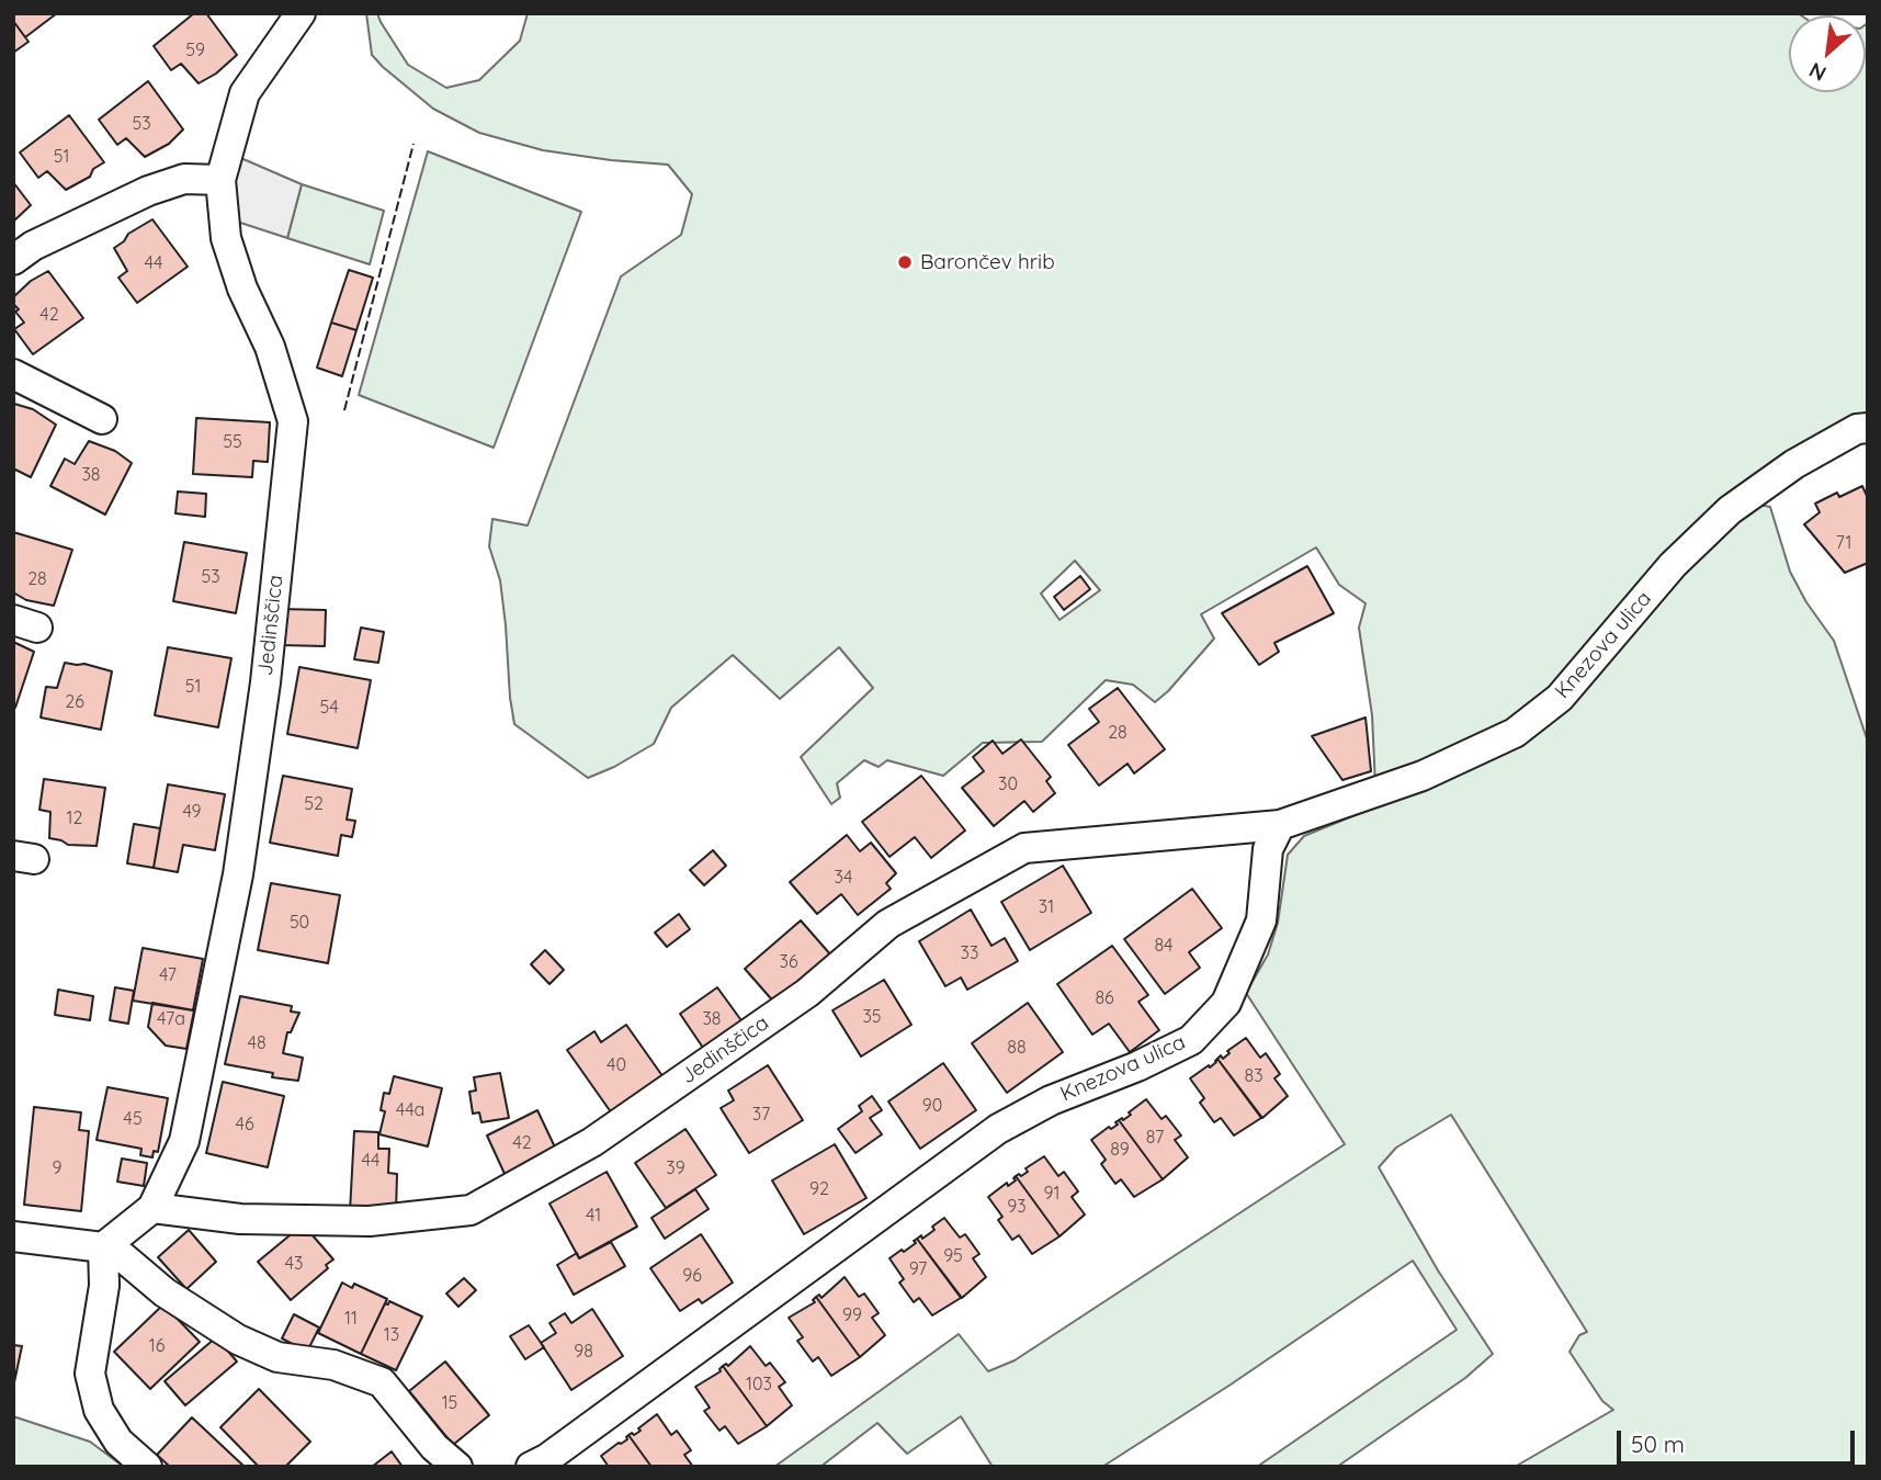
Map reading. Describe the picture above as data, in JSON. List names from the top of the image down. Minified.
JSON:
{"streets":{"street":["Jedinščica","Knezova ulica"]},"crossings":[["Jedinščica","Knezova ulica"]],"places":["Barončev hrib"],"house_numbers":["59","53","51","44","42","55","38","71","53","28","51","26","54","28","30","52","49","12","34","31","50","84","33","36","47","86","35","47a","38","48","88","40","83","90","44a","37","45","46","87","42","89","44","9","39","92","91","93","41","95","43","97","96","99","11","13","16","98","103","15"],"scale_bar":"50 m","north":"bottom left"}
